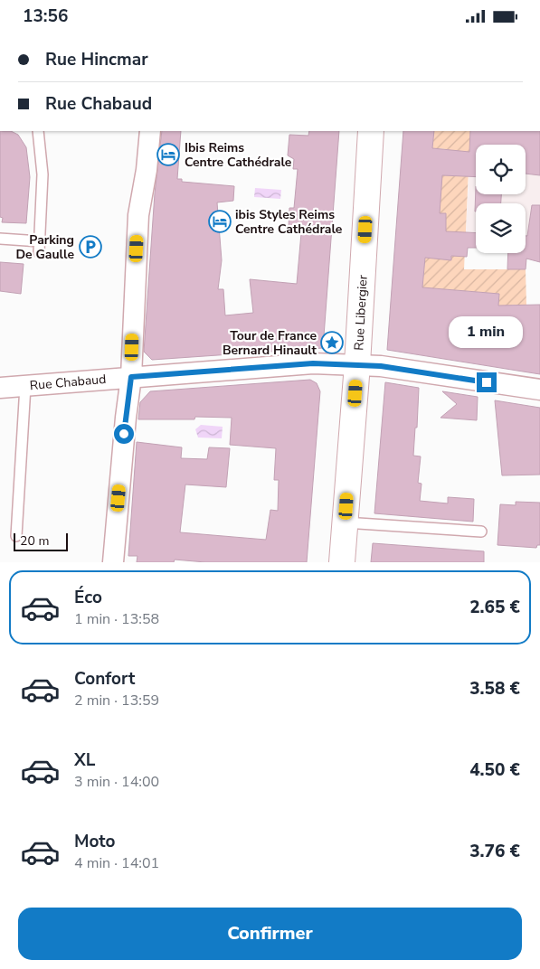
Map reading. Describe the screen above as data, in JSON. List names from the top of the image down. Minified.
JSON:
{"streets":{"street":["Rue Libergier","Rue Chabaud"]},"crossings":[["Rue Libergier","Rue Chabaud"]],"places":{"hotel":["Ibis Reims Centre Cathédrale","ibis Styles Reims Centre Cathédrale"],"parking":["Parking De Gaulle"],"place":["Tour de France Bernard Hinault"]},"scale_bar":"20 m","page":{"status":"13:56","banner":["Rue Hincmar","Rue Chabaud"],"bubble":"1 min","scale":"20 m","list":[{"name":"Éco","note":"1 min · 13:58","value":"2.65 €"},{"name":"Confort","note":"2 min · 13:59","value":"3.58 €"},{"name":"XL","note":"3 min · 14:00","value":"4.50 €"},{"name":"Moto","note":"4 min · 14:01","value":"3.76 €"}],"buttons":"Confirmer"}}
